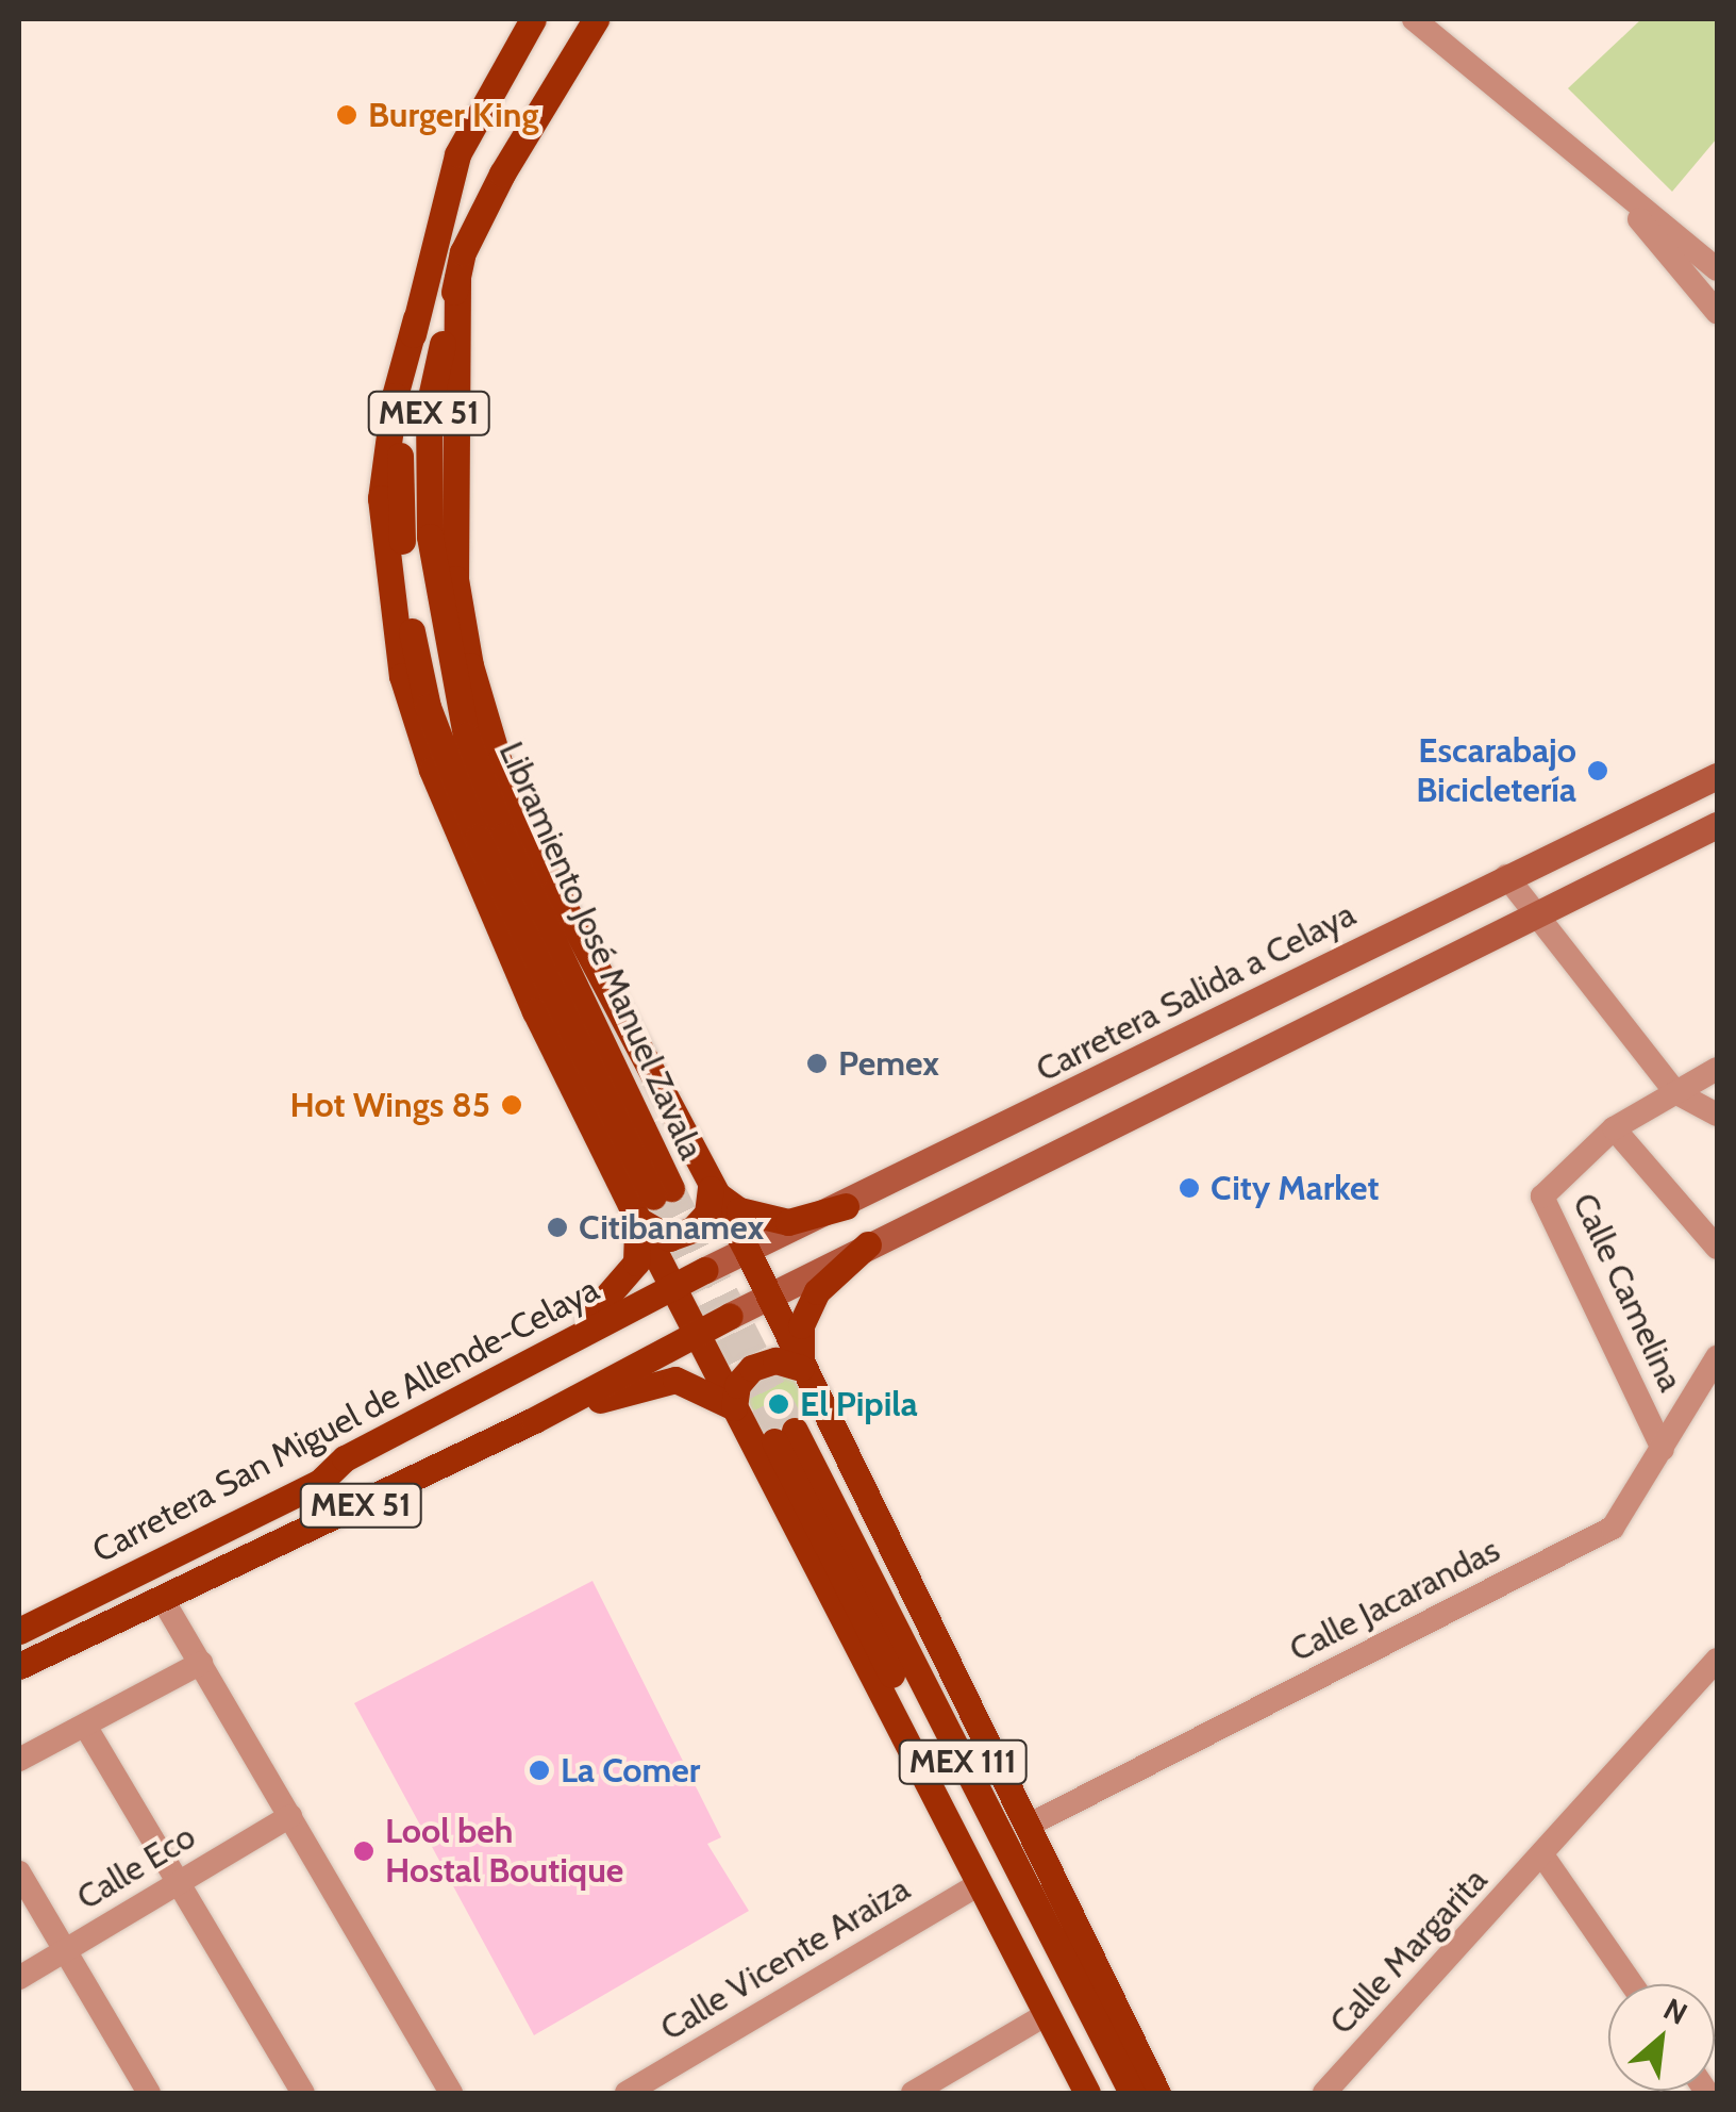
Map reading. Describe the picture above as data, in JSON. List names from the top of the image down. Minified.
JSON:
{"streets":{"main road":["MEX 51","Libramiento José Manuel Zavala","Carretera Salida a Celaya","Carretera San Miguel de Allende-Celaya","MEX 111"],"street":["Calle Camelina","Calle Jacarandas","Calle Eco","Calle Margarita","Calle Vicente Araiza"]},"crossings":[["Carretera Salida a Celaya","Carretera San Miguel de Allende-Celaya"],["Calle Camelina","Calle Jacarandas"]],"places":["Burger King","Escarabajo Bicicletería","Pemex","Hot Wings 85","City Market","Citibanamex","El Pipila","La Comer","Lool beh Hostal Boutique"],"north":"top right"}
